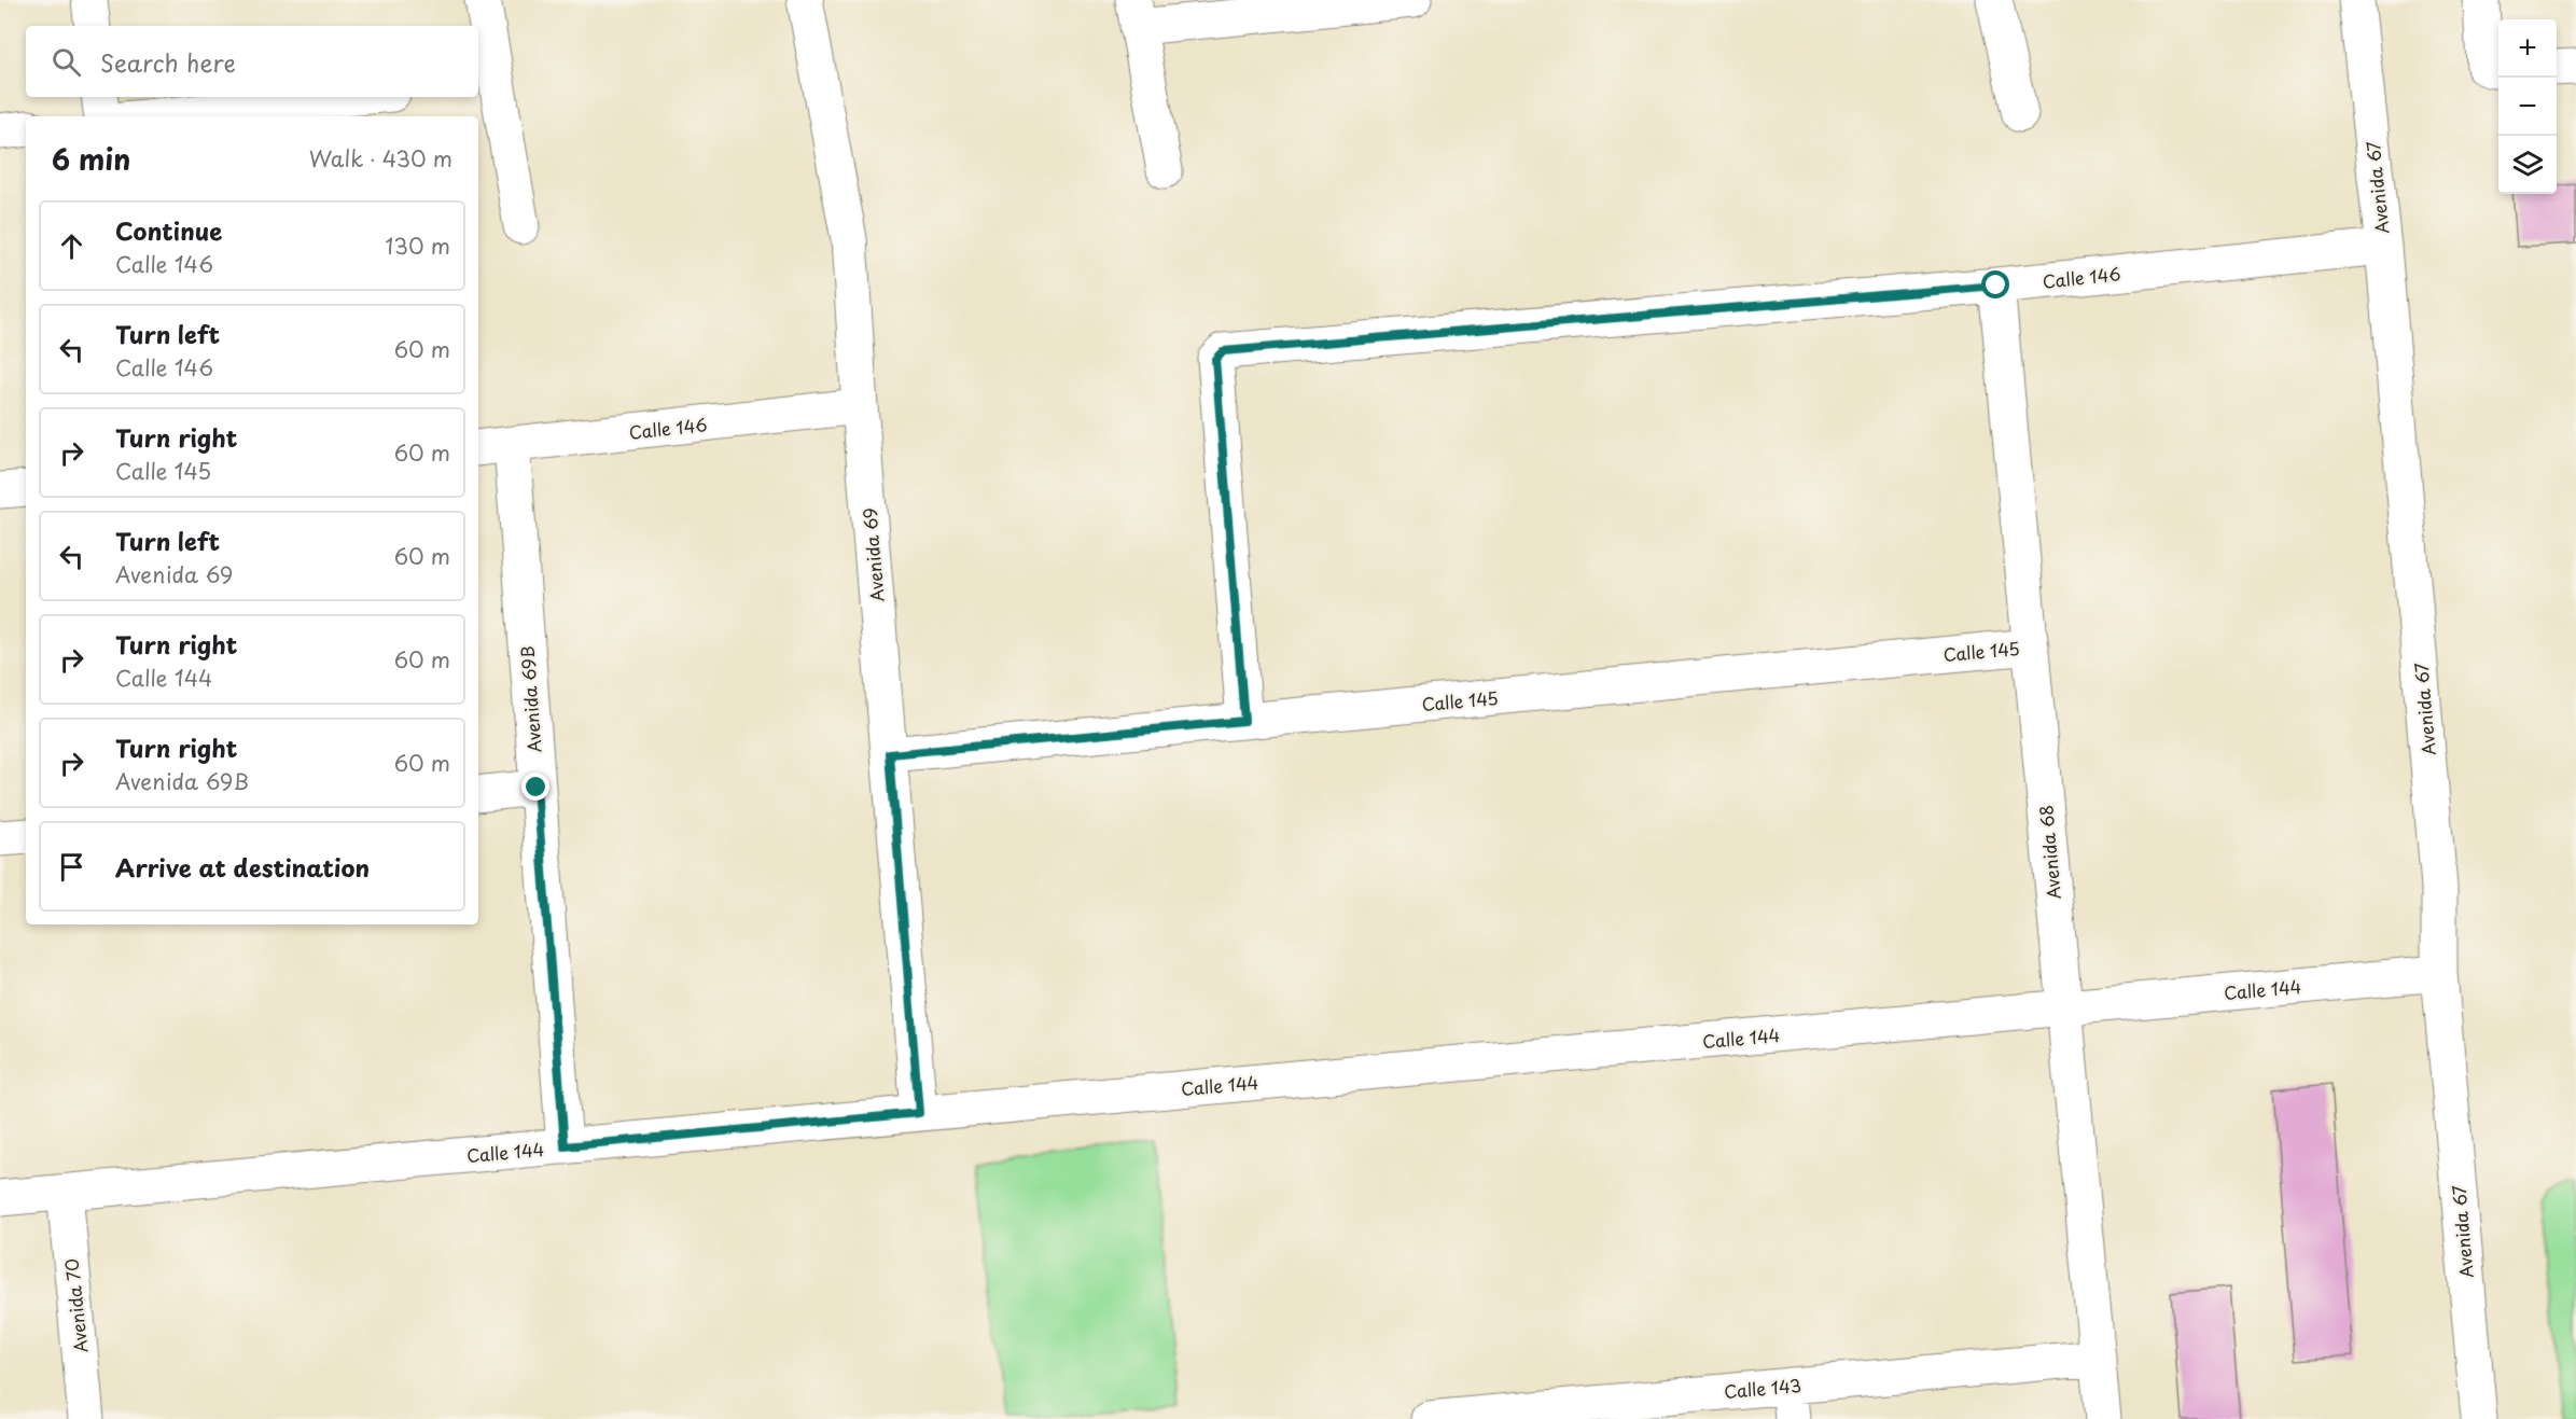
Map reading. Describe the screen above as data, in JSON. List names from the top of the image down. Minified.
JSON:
{"streets":{"street":["Avenida 67","Calle 146","Avenida 69","Calle 145","Avenida 69B","Avenida 68","Calle 144","Avenida 70","Calle 143"]},"crossings":[["Avenida 67","Calle 146"],["Avenida 67","Calle 144"],["Calle 146","Avenida 69"],["Calle 146","Calle 145"],["Calle 146","Avenida 69B"],["Calle 146","Avenida 68"],["Avenida 69","Calle 145"],["Avenida 69","Calle 144"],["Calle 145","Avenida 68"],["Avenida 69B","Calle 144"],["Avenida 68","Calle 144"],["Avenida 68","Calle 143"],["Calle 144","Avenida 70"]],"page":{"map_buttons":["+","−"],"search":"Search here","heading":["6 min","Walk · 430 m"],"list":[["Continue","Calle 146","130 m"],["Turn left","Calle 146","60 m"],["Turn right","Calle 145","60 m"],["Turn left","Avenida 69","60 m"],["Turn right","Calle 144","60 m"],["Turn right","Avenida 69B","60 m"],"Arrive at destination"]}}
